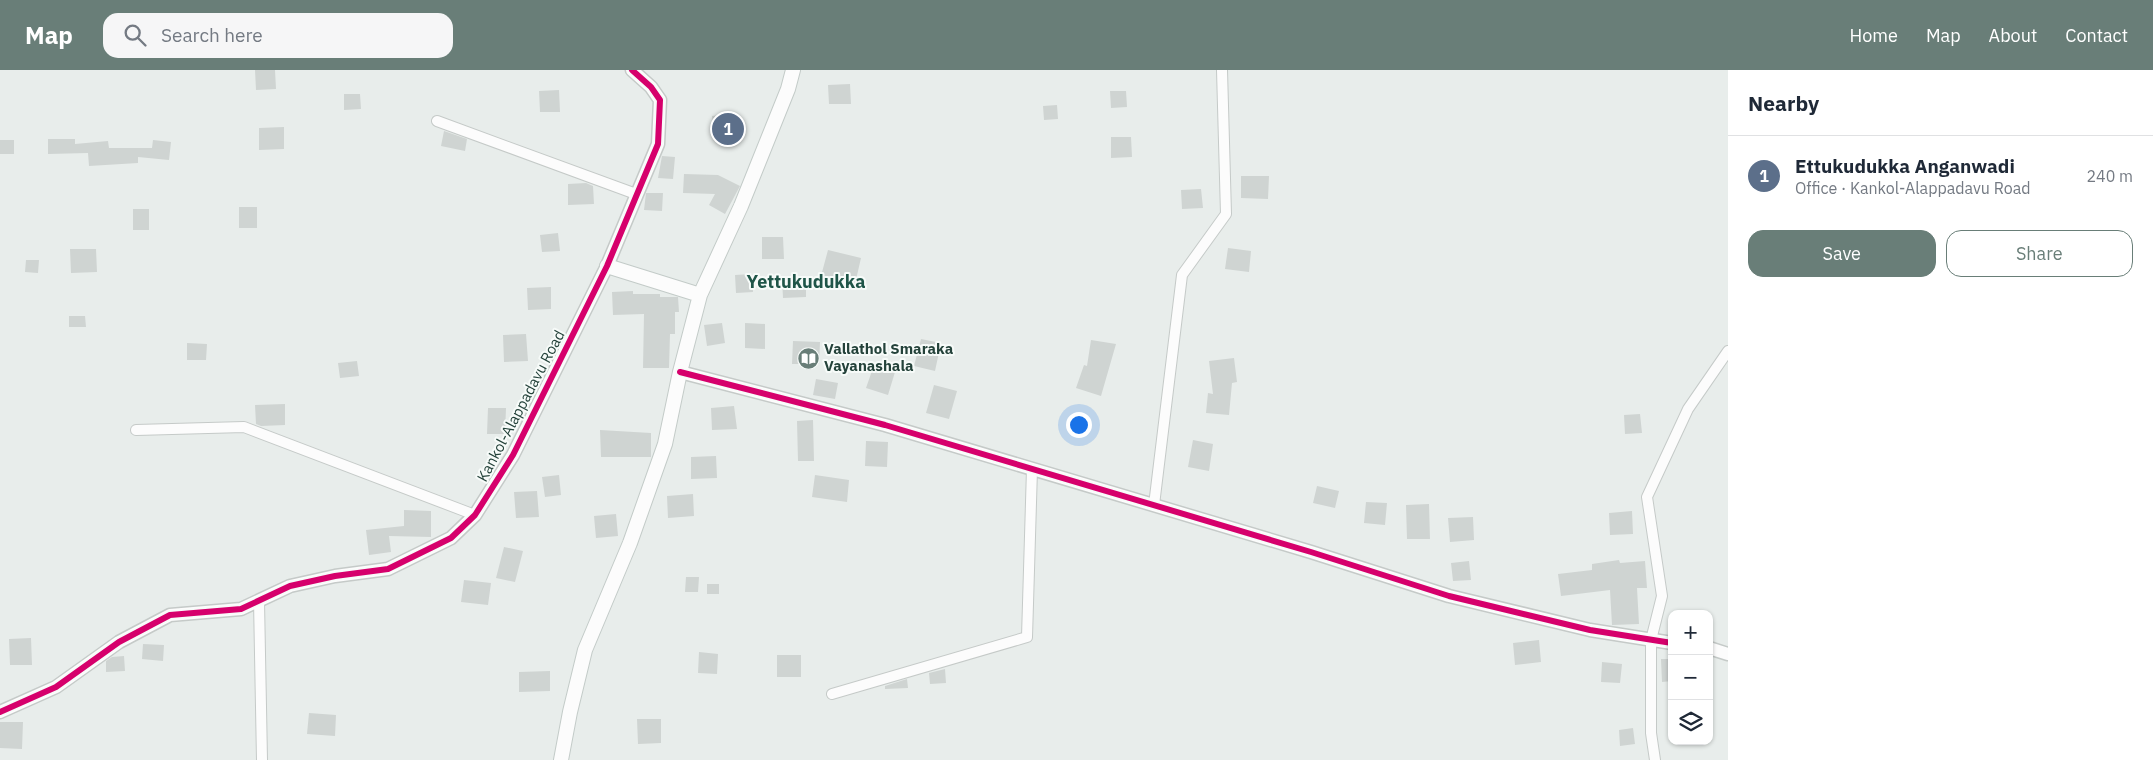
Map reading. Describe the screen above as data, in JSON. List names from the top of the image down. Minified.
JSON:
{"streets":{"street":["Kankol-Alappadavu Road"]},"districts":["Yettukudukka"],"places":{"library":["Vallathol Smaraka Vayanashala"]},"page":{"header":"Map","search":"Search here","nav":["Home","Map","About","Contact"],"heading":"Nearby","pins":"1","list":[{"mark":"1","name":"Ettukudukka Anganwadi","note":"Office · Kankol-Alappadavu Road","value":"240 m"}],"buttons":["Save","Share"],"map_buttons":["+","−"]}}
